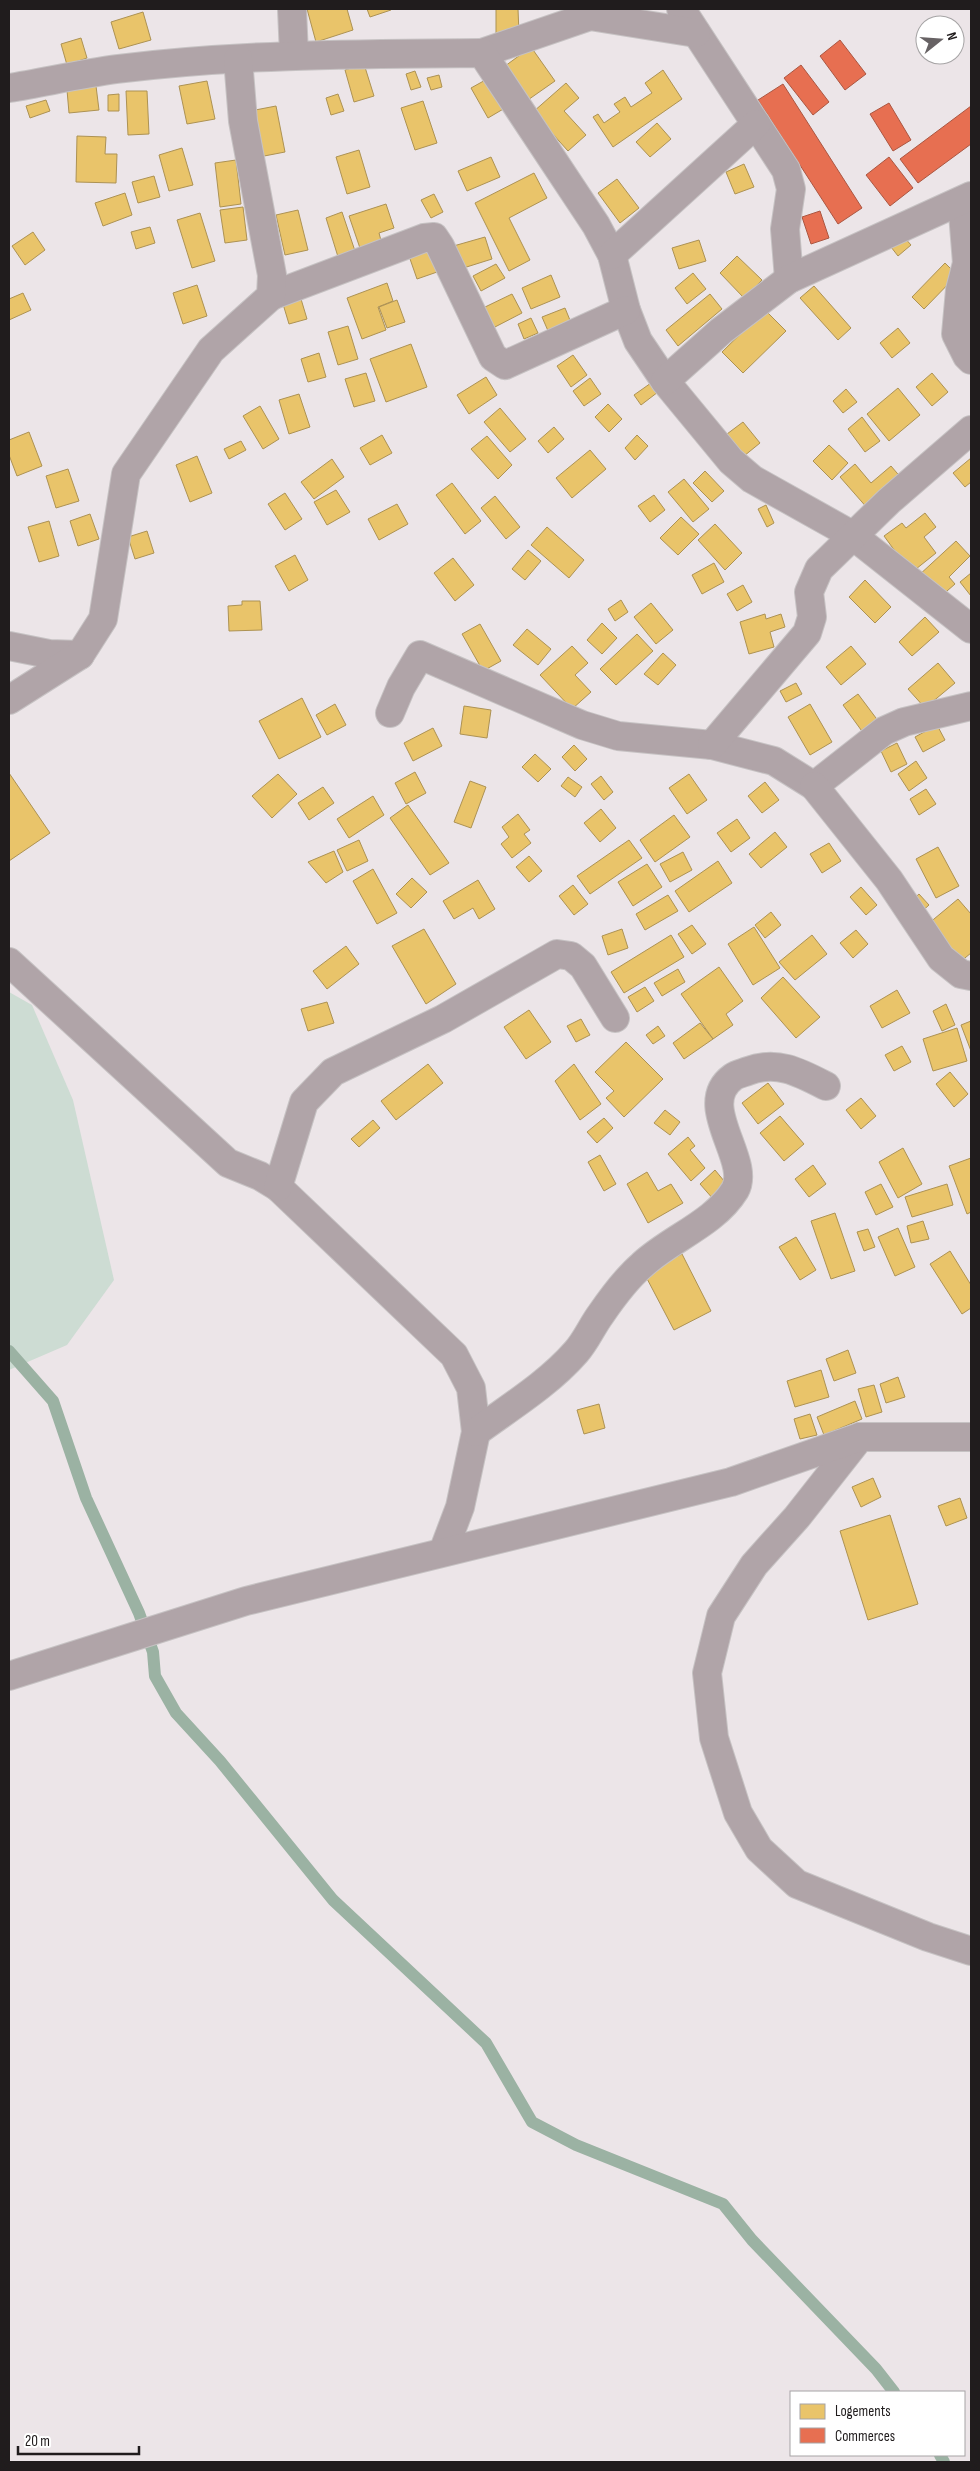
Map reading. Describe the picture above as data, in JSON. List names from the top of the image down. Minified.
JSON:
{"legend":["Logements","Commerces"],"scale_bar":"20 m","north":"right"}
